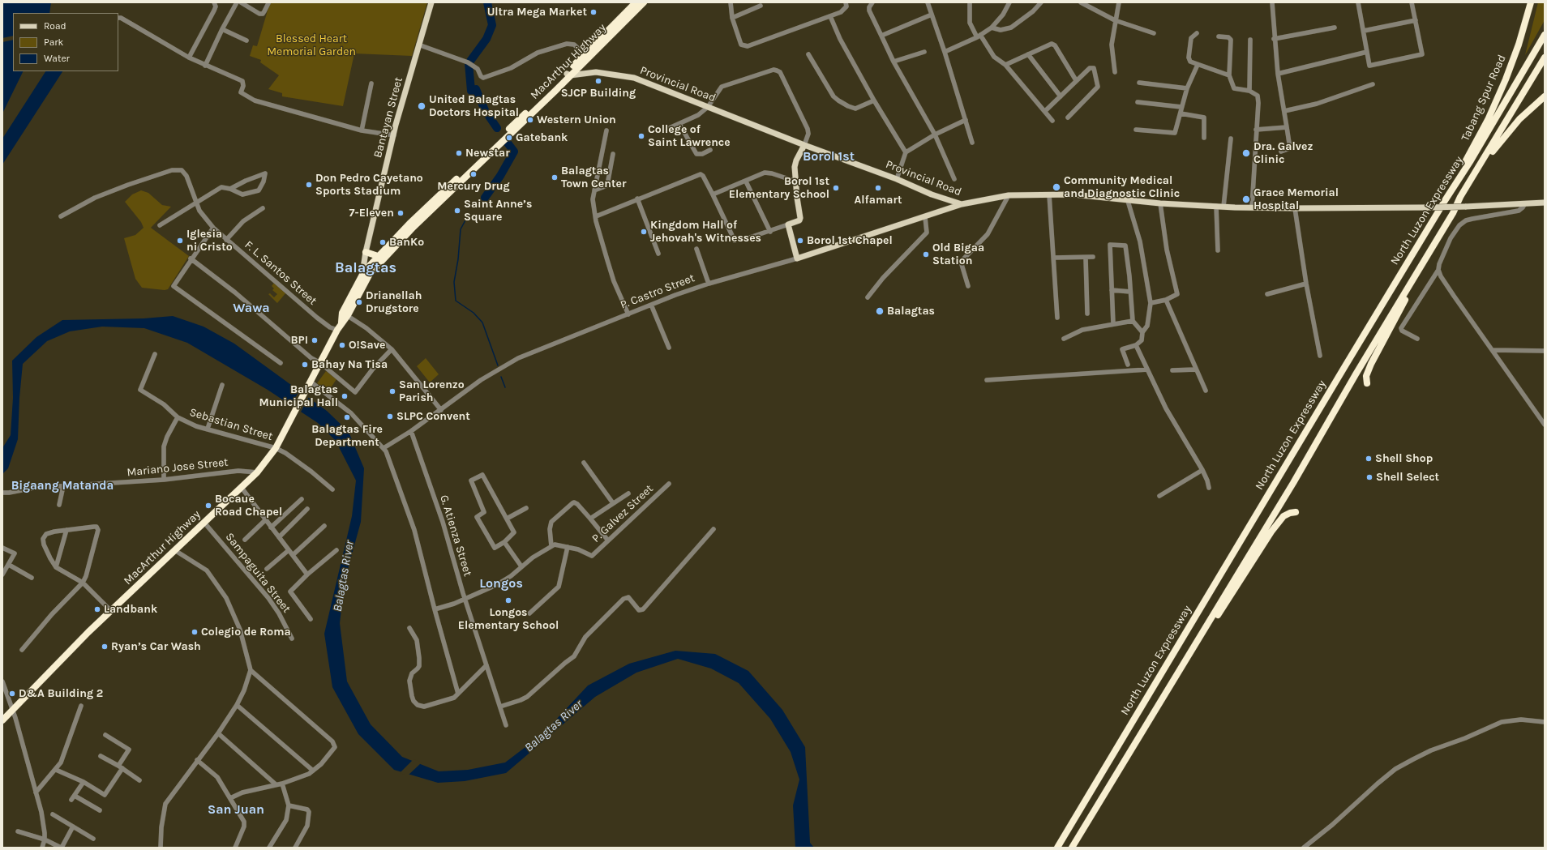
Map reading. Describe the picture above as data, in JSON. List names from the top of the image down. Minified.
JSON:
{"streets":{"highway":["MacArthur Highway","Tabang Spur Road","North Luzon Expressway"],"main road":["Provincial Road","Bantayan Street","P. Castro Street"],"street":["F. L. Santos Street","Sebastian Street","Mariano Jose Street","P. Galvez Street","G. Atienza Street","Sampaguita Street"]},"crossings":[["MacArthur Highway","Provincial Road"],["MacArthur Highway","Bantayan Street"],["MacArthur Highway","F. L. Santos Street"],["MacArthur Highway","Sebastian Street"],["MacArthur Highway","Mariano Jose Street"],["MacArthur Highway","Sampaguita Street"],["Provincial Road","P. Castro Street"],["Tabang Spur Road","North Luzon Expressway"],["P. Castro Street","G. Atienza Street"]],"districts":["Borol 1st","Balagtas","Wawa","Bigaang Matanda","Longos","San Juan"],"water":["Balagtas River"],"parks":["Blessed Heart Memorial Garden"],"places":["Ultra Mega Market","SJCP Building","United Balagtas Doctors Hospital","Western Union","College of Saint Lawrence","Gatebank","Newstar","Dra. Galvez Clinic","Mercury Drug","Balagtas Town Center","Don Pedro Cayetano Sports Stadium","Community Medical and Diagnostic Clinic","Borol 1st Elementary School","Alfamart","Grace Memorial Hospital","Saint Anne’s Square","7-Eleven","Kingdom Hall of Jehovah's Witnesses","Iglesia ni Cristo","Borol 1st Chapel","BanKo","Old Bigaa Station","Drianellah Drugstore","Balagtas","BPI","O!Save","Bahay Na Tisa","San Lorenzo Parish","Balagtas Municipal Hall","SLPC Convent","Balagtas Fire Department","Shell Shop","Shell Select","Bocaue Road Chapel","Longos Elementary School","Landbank","Colegio de Roma","Ryan’s Car Wash","D&A Building 2"],"legend":["Road","Park","Water"]}
